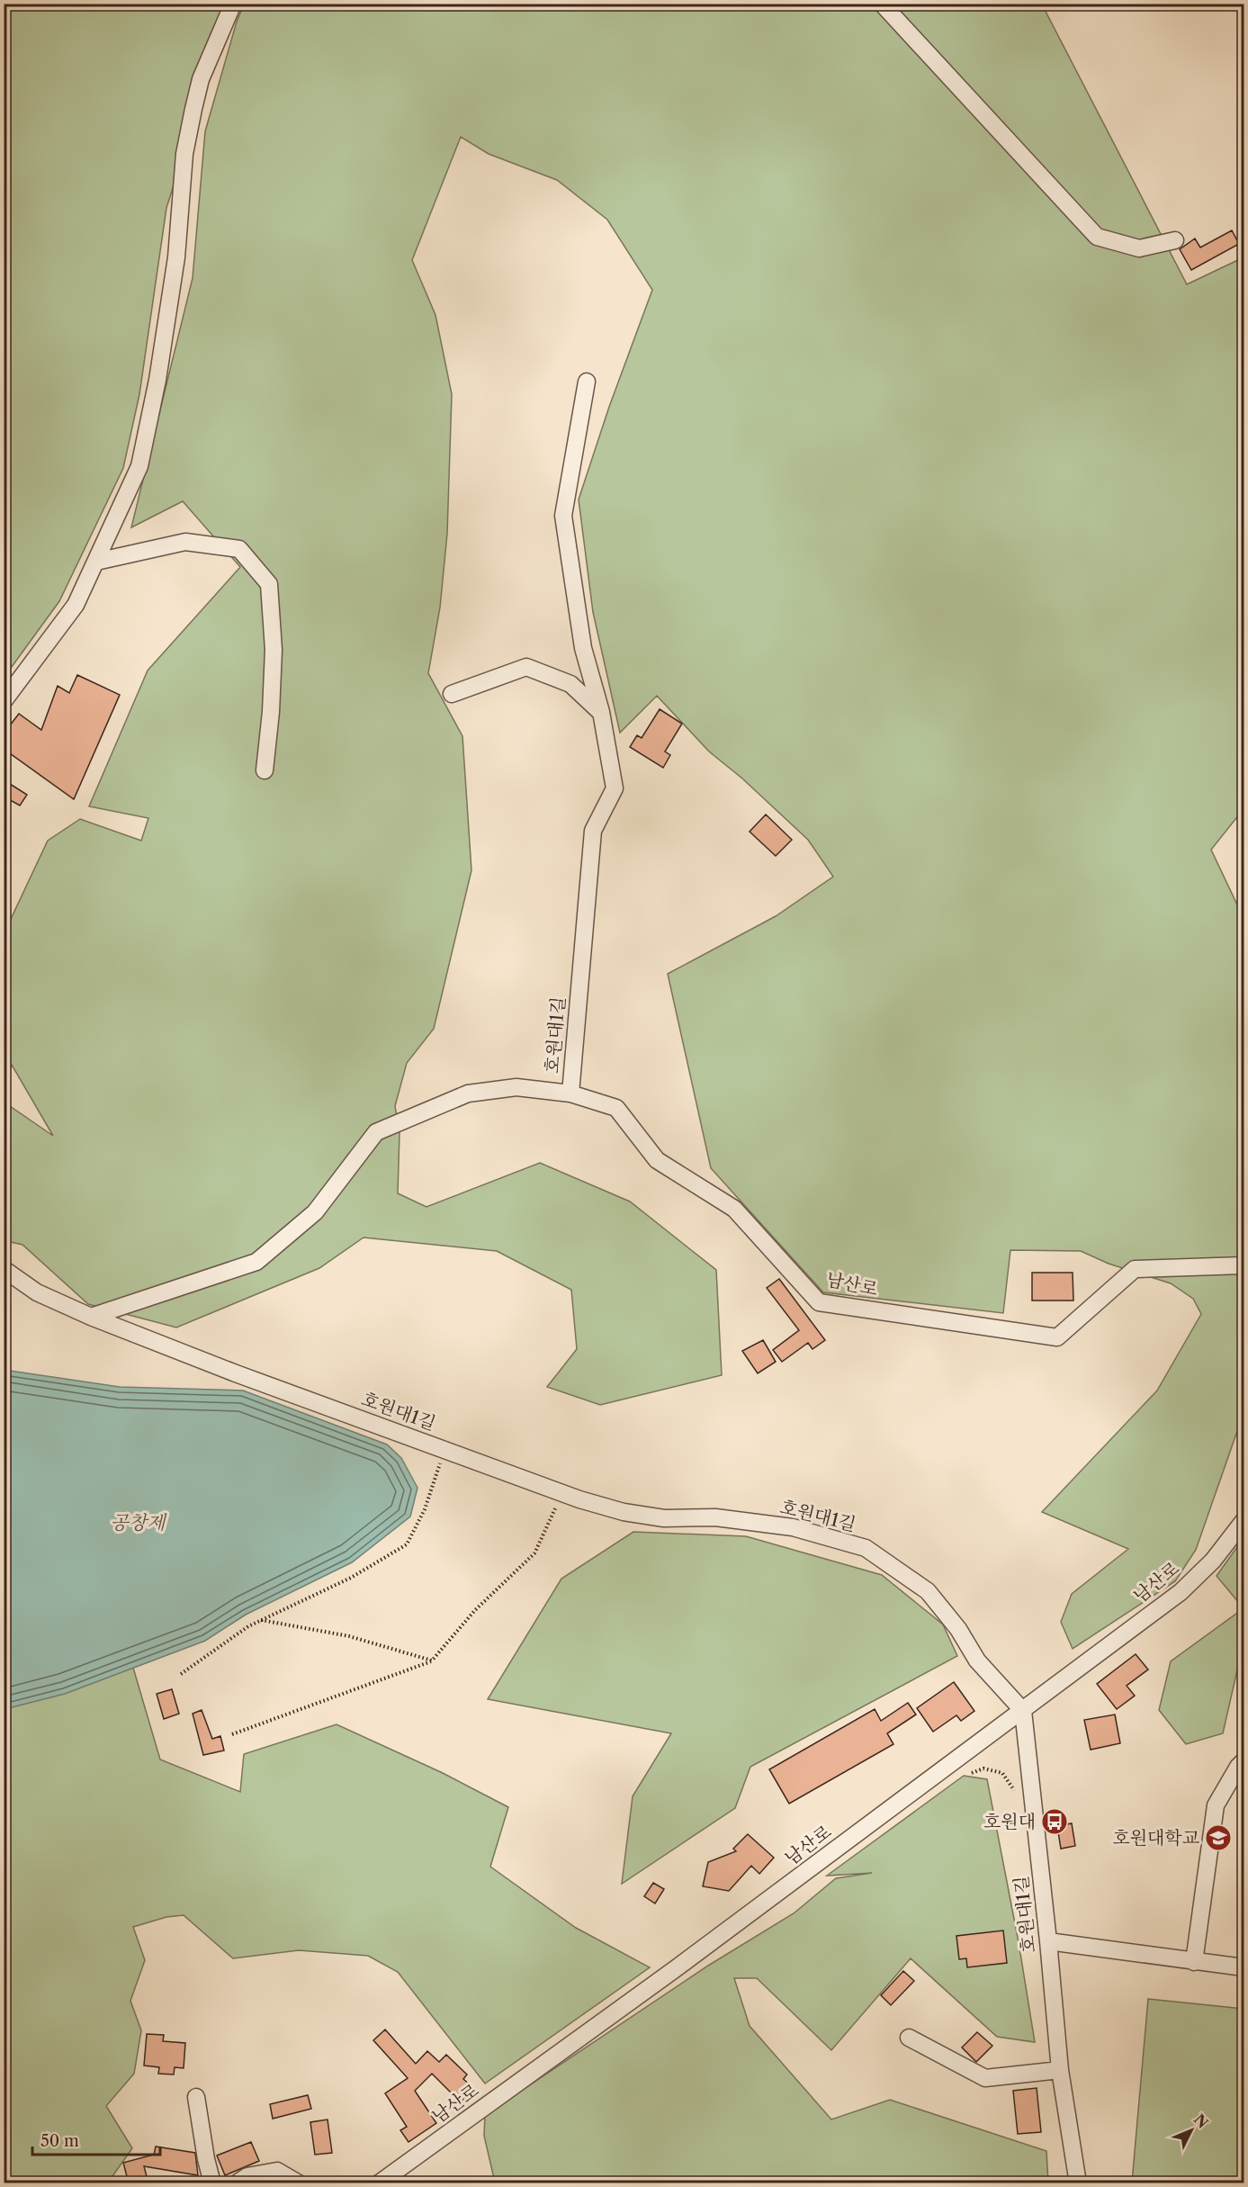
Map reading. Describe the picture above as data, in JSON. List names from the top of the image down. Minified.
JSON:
{"streets":{"street":["호원대1길","남산로"]},"crossings":[["호원대1길","남산로"]],"water":["공창제"],"places":{"bus stop":["호원대"],"school or university":["호원대학교"]},"scale_bar":"50 m","north":"top right"}
